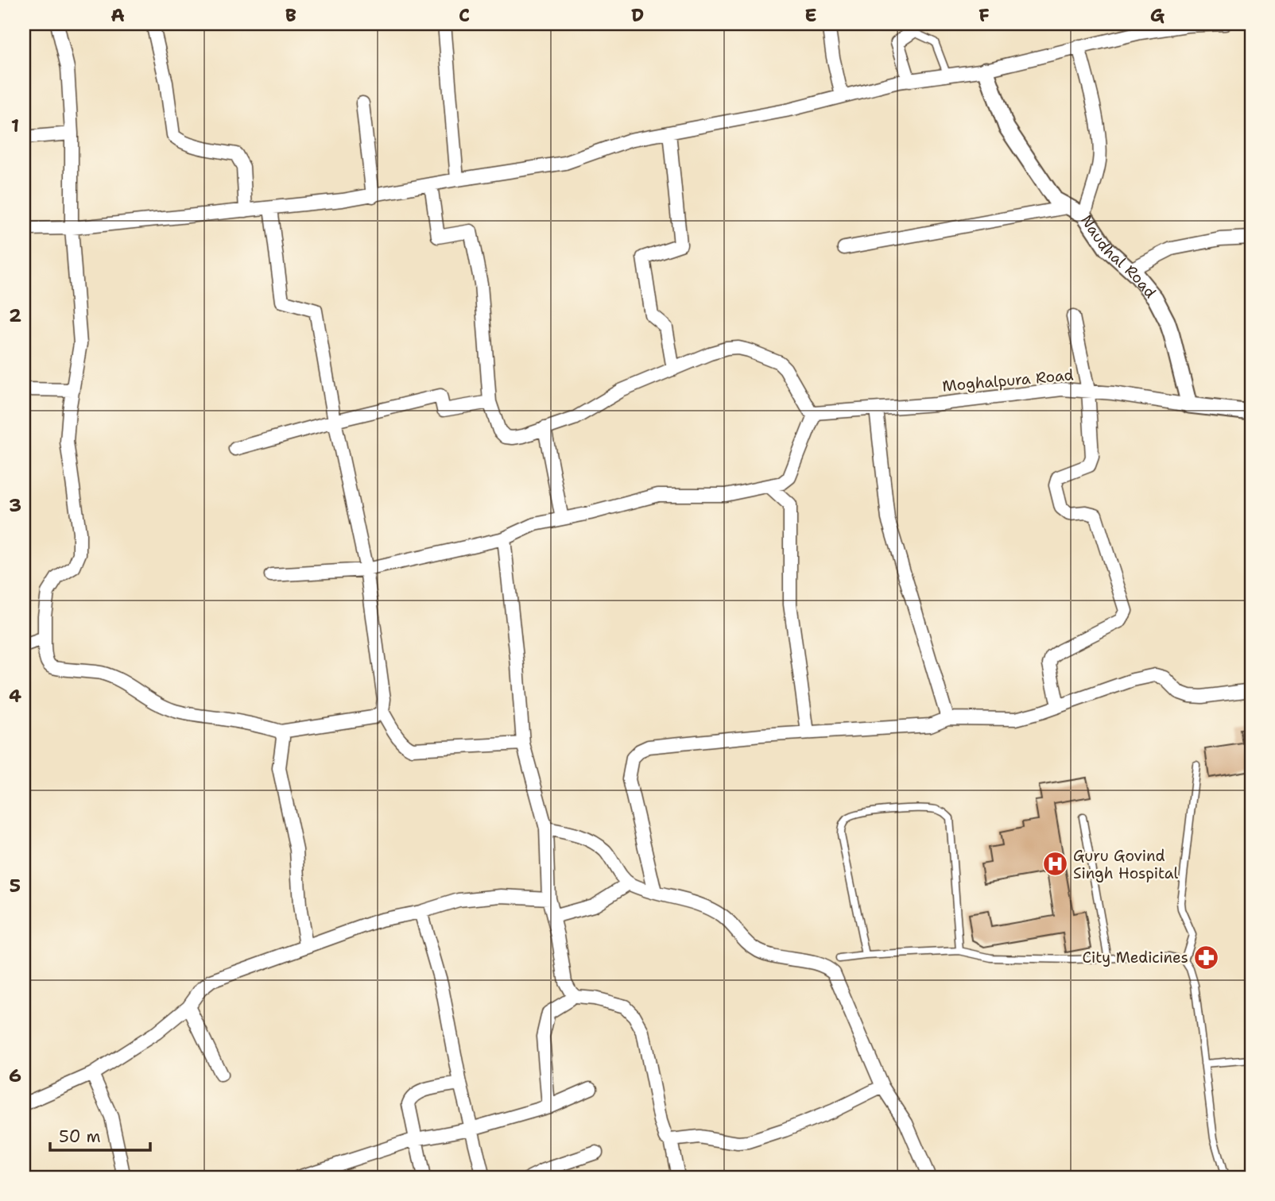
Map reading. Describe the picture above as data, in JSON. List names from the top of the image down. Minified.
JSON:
{"streets":{"street":["Naudhal Road","Moghalpura Road"]},"crossings":[["Naudhal Road","Moghalpura Road"]],"places":{"hospital":["Guru Govind Singh Hospital"],"pharmacy":["City Medicines"]},"scale_bar":"50 m","grid":{"columns":["A","B","C","D","E","F","G"],"rows":["1","2","3","4","5","6"]}}
